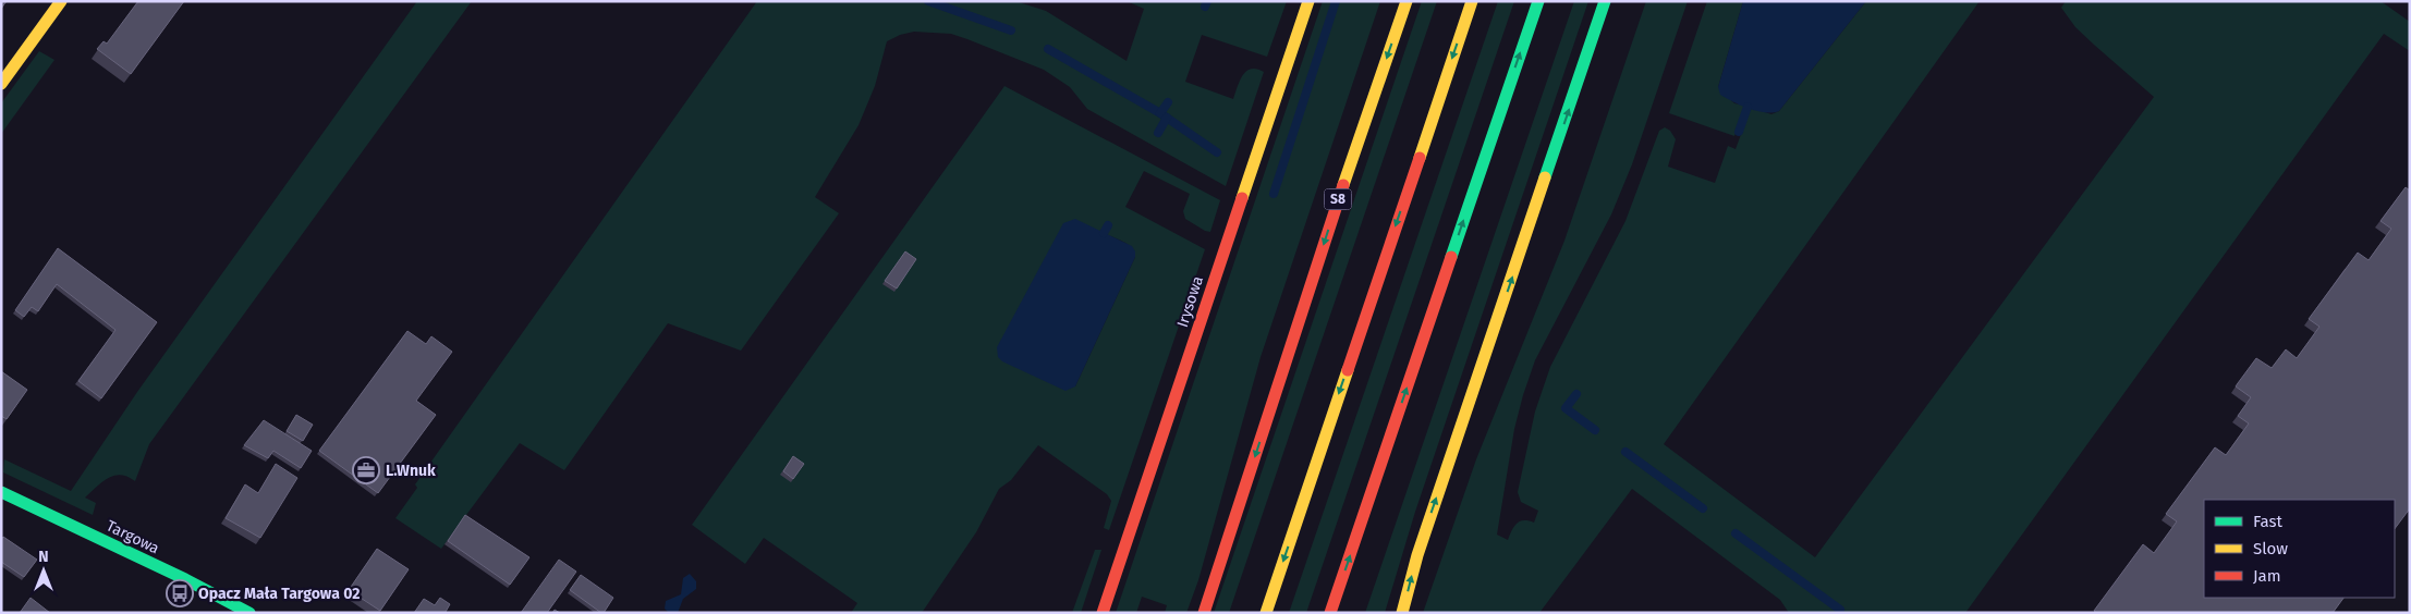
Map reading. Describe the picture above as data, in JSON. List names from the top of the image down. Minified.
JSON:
{"streets":{"main road":["S8","Irysowa","Targowa"]},"places":{"office":["L.Wnuk"],"bus stop":["Opacz Mała Targowa 02"]},"legend":["Fast","Slow","Jam"],"north":"top"}
